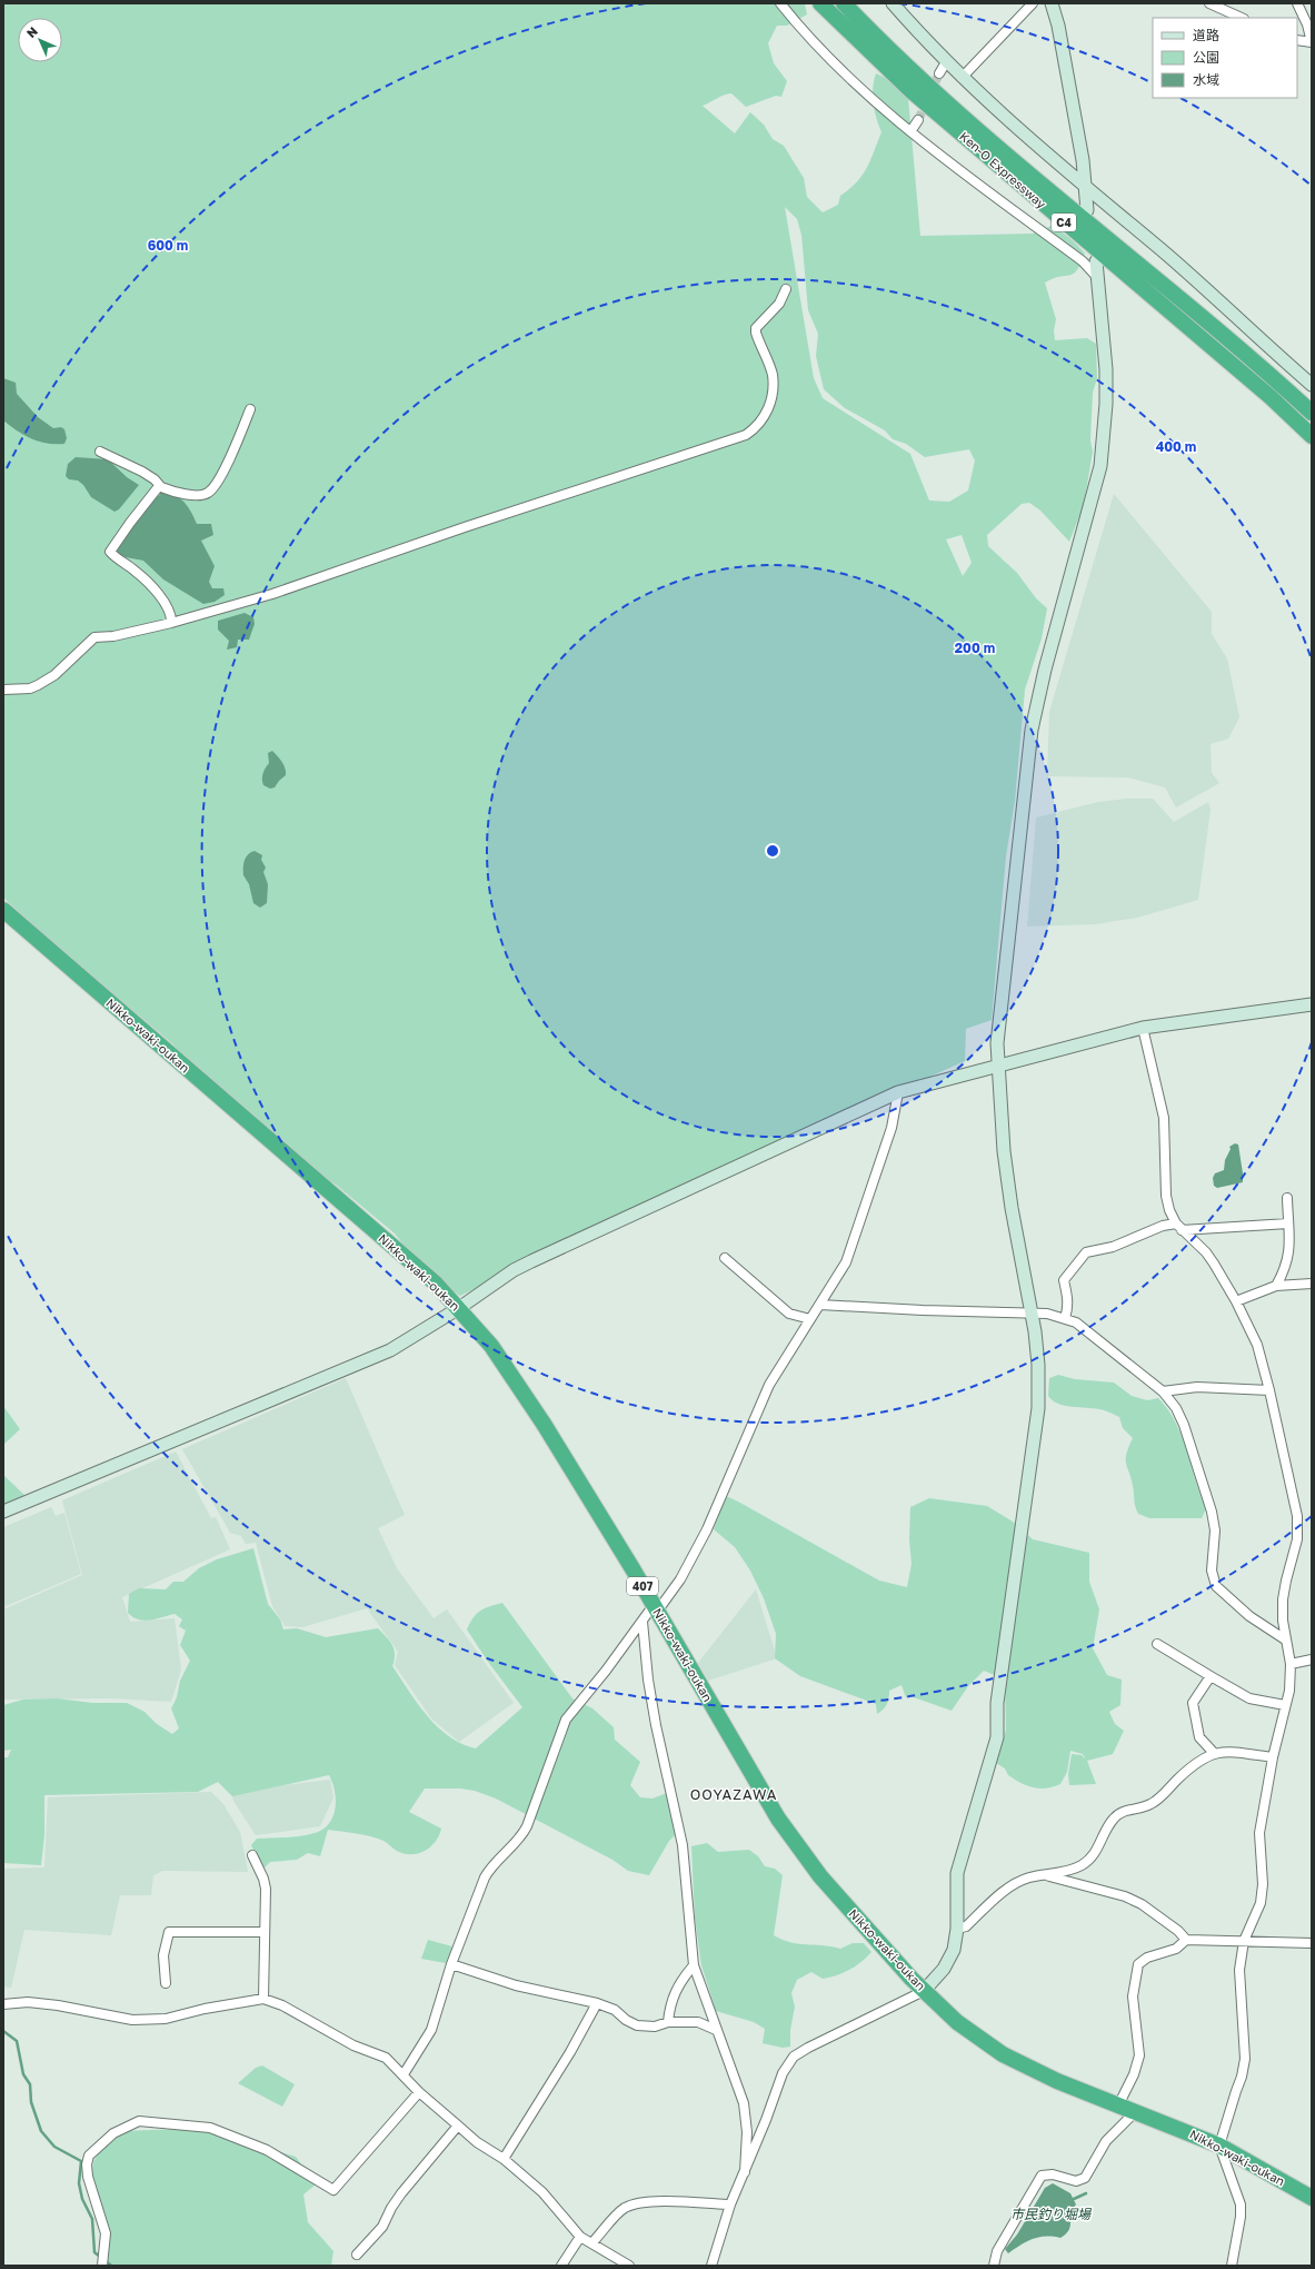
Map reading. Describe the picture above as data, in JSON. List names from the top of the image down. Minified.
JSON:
{"streets":{"highway":["Ken-O Expressway","C4","Nikko-waki-oukan","407"]},"districts":["OOYAZAWA"],"water":["市民釣り堀場"],"legend":["道路","公園","水域"],"north":"top left","rings":["600 m","400 m","200 m"]}
